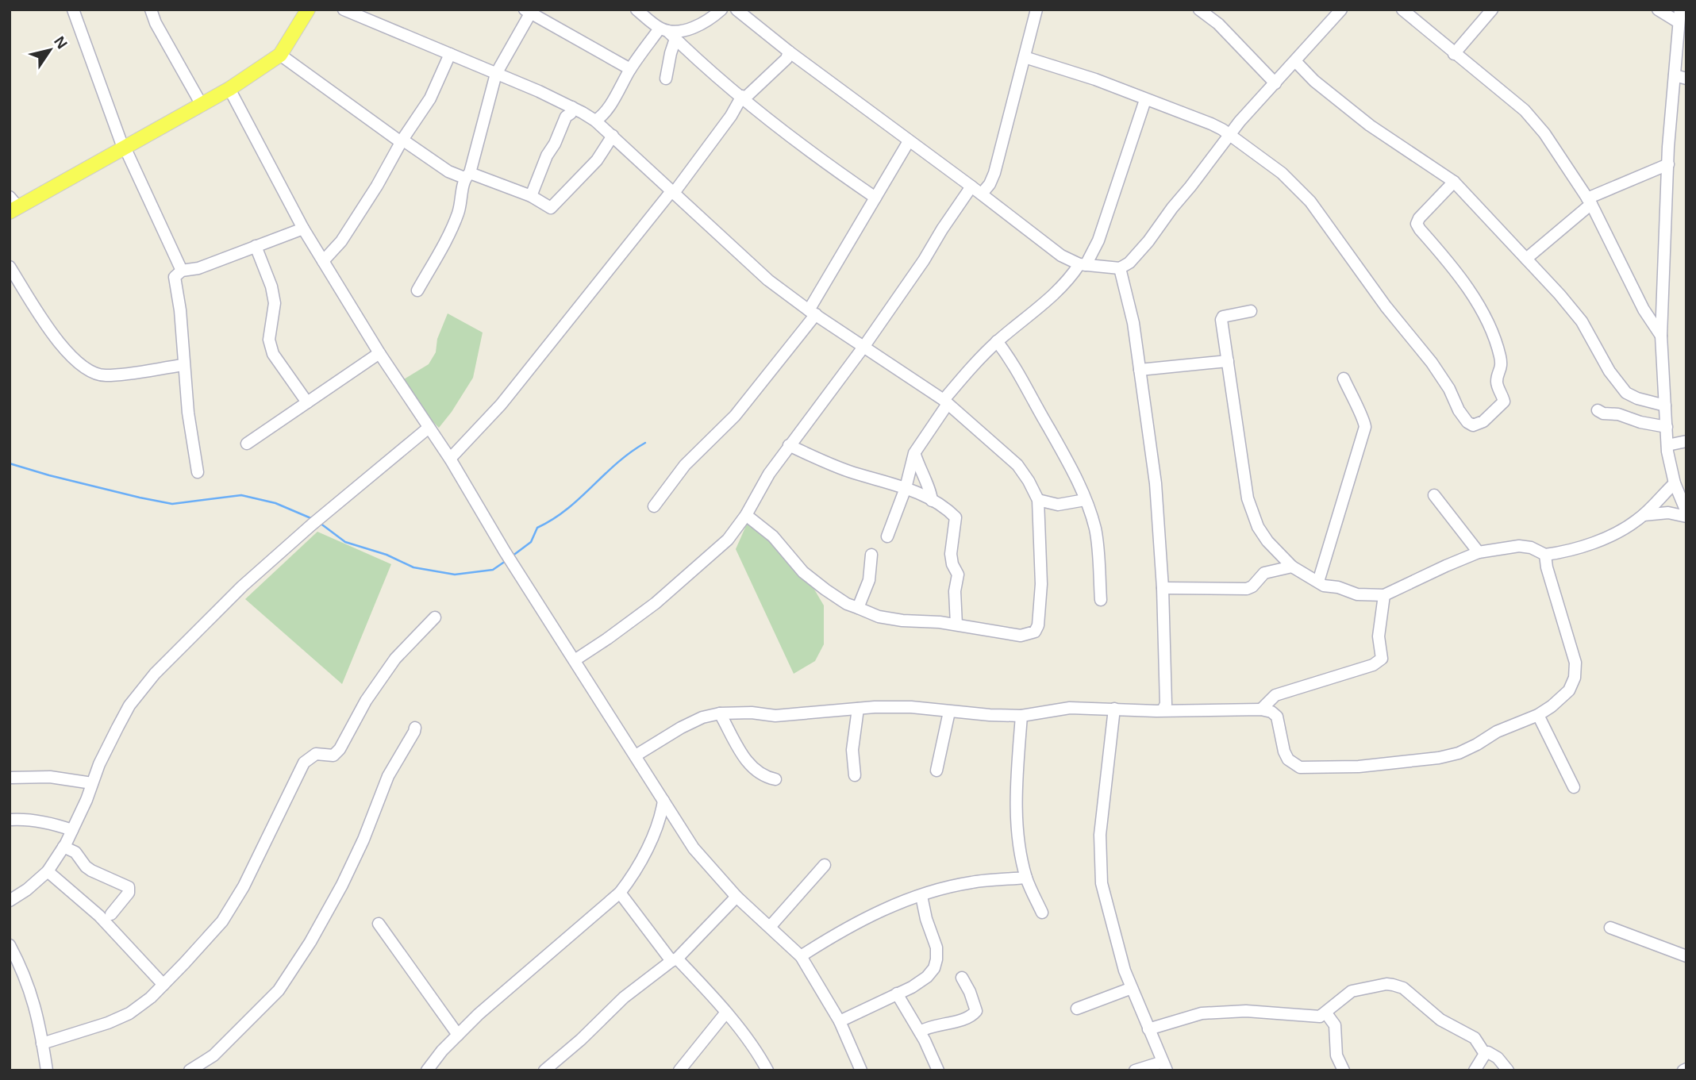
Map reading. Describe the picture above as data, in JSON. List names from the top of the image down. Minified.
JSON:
{"north":"top right"}
